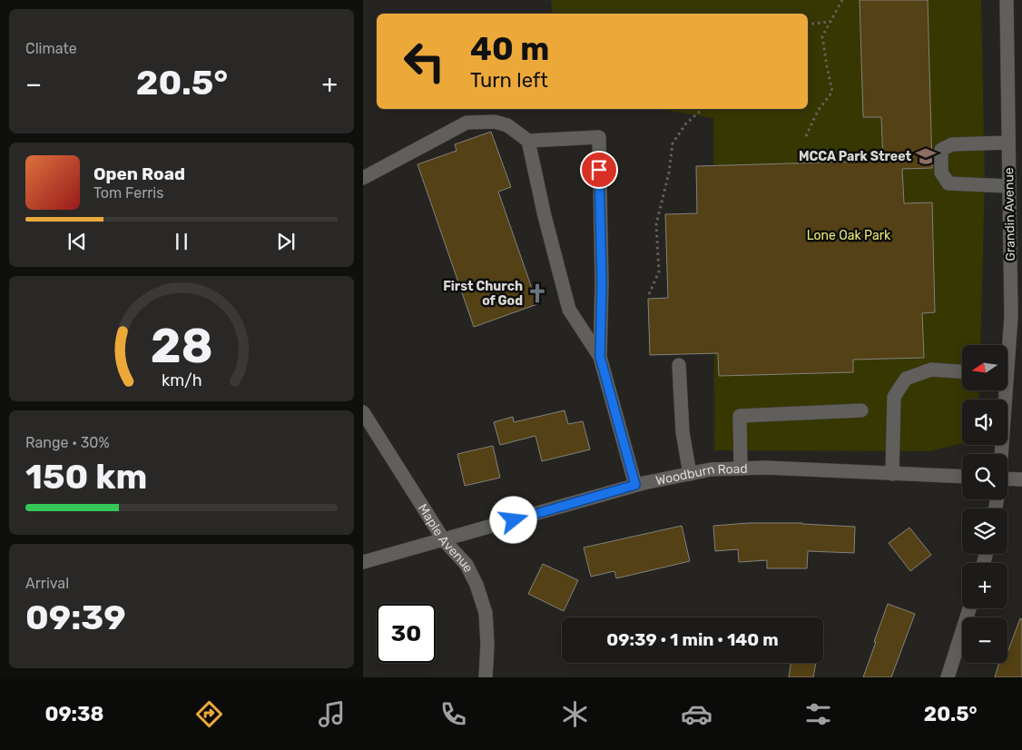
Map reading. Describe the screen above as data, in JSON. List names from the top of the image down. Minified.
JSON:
{"streets":{"street":["Grandin Avenue","Woodburn Road","Maple Avenue"]},"crossings":[["Woodburn Road","Maple Avenue"]],"parks":["Lone Oak Park"],"places":{"school or university":["MCCA Park Street"],"church":["First Church of God"]},"north":"left","page":{"tile":["Climate",["Range · 30%","150 km"],["Arrival","09:39"]],"turn":["40 m","Turn left"],"heat":["−","20.5°","+"],"song":["Open Road","Tom Ferris"],"map_buttons":["+","−"],"limit":"30","trip":"09:39 · 1 min · 140 m","tabs":["09:38","20.5°"],"gauge":["28","km/h"]}}
